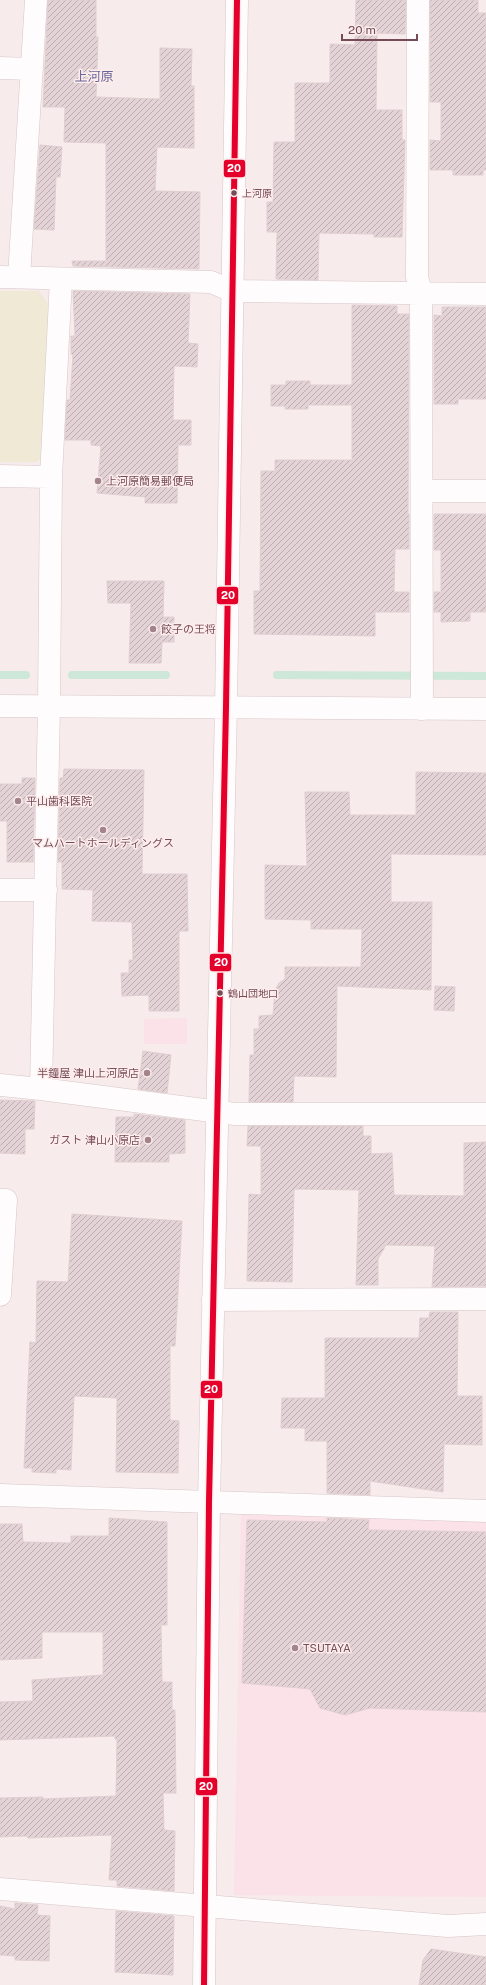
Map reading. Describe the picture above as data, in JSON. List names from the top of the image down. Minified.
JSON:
{"districts":["上河原"],"places":["上河原","上河原簡易郵便局","餃子の王将","平山歯科医院","マムハートホールディングス","鶴山団地口","半鐘屋 津山上河原店","ガスト 津山小原店","TSUTAYA"],"lines":["transit line 20"],"scale_bar":"20 m"}
